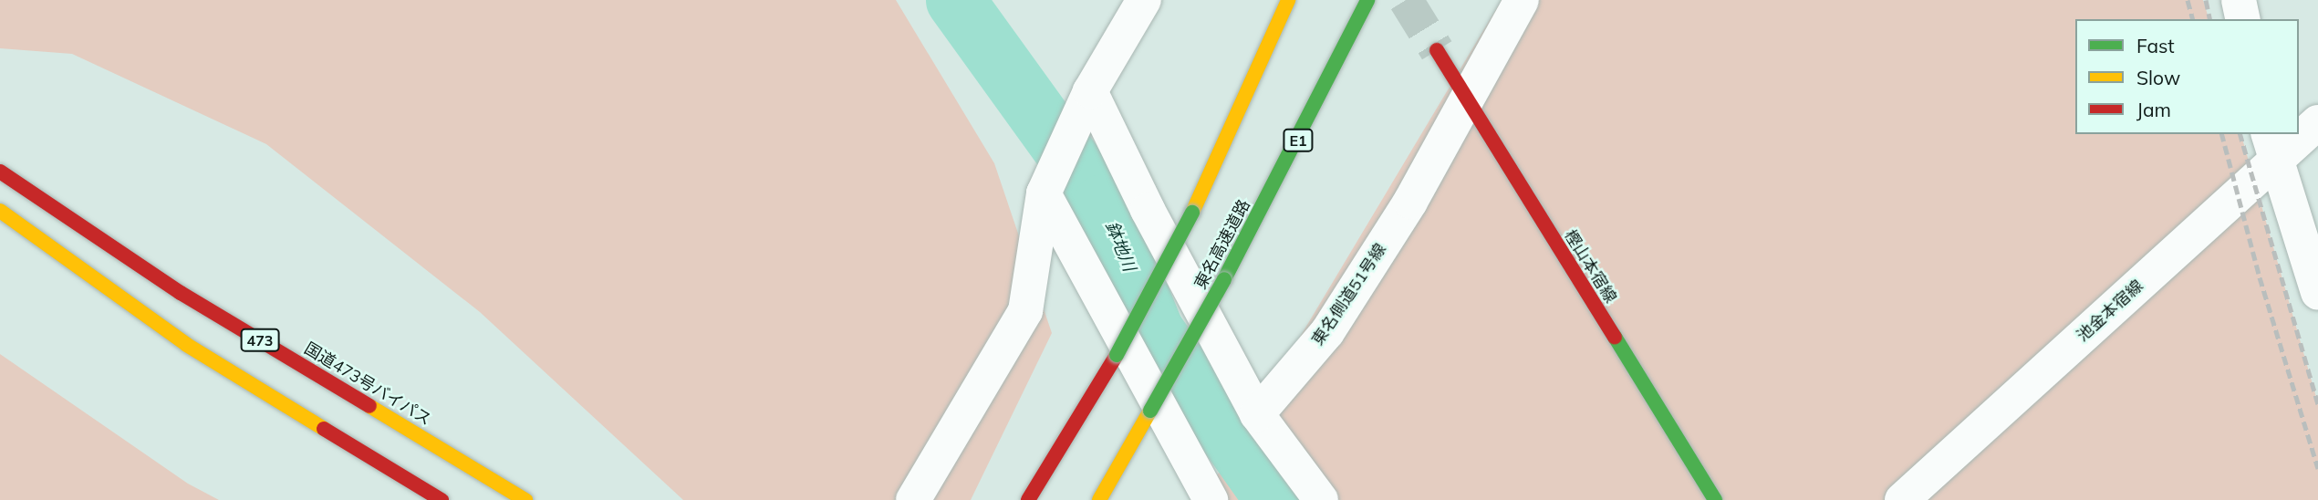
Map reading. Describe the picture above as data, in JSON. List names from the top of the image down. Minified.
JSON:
{"streets":{"main road":["E1","東名高速道路","樫山本宿線","473","国道473号バイパス"],"street":["東名側道51号線","池金本宿線"]},"crossings":[["樫山本宿線","東名側道51号線"]],"water":["鉢地川"],"legend":["Fast","Slow","Jam"]}
